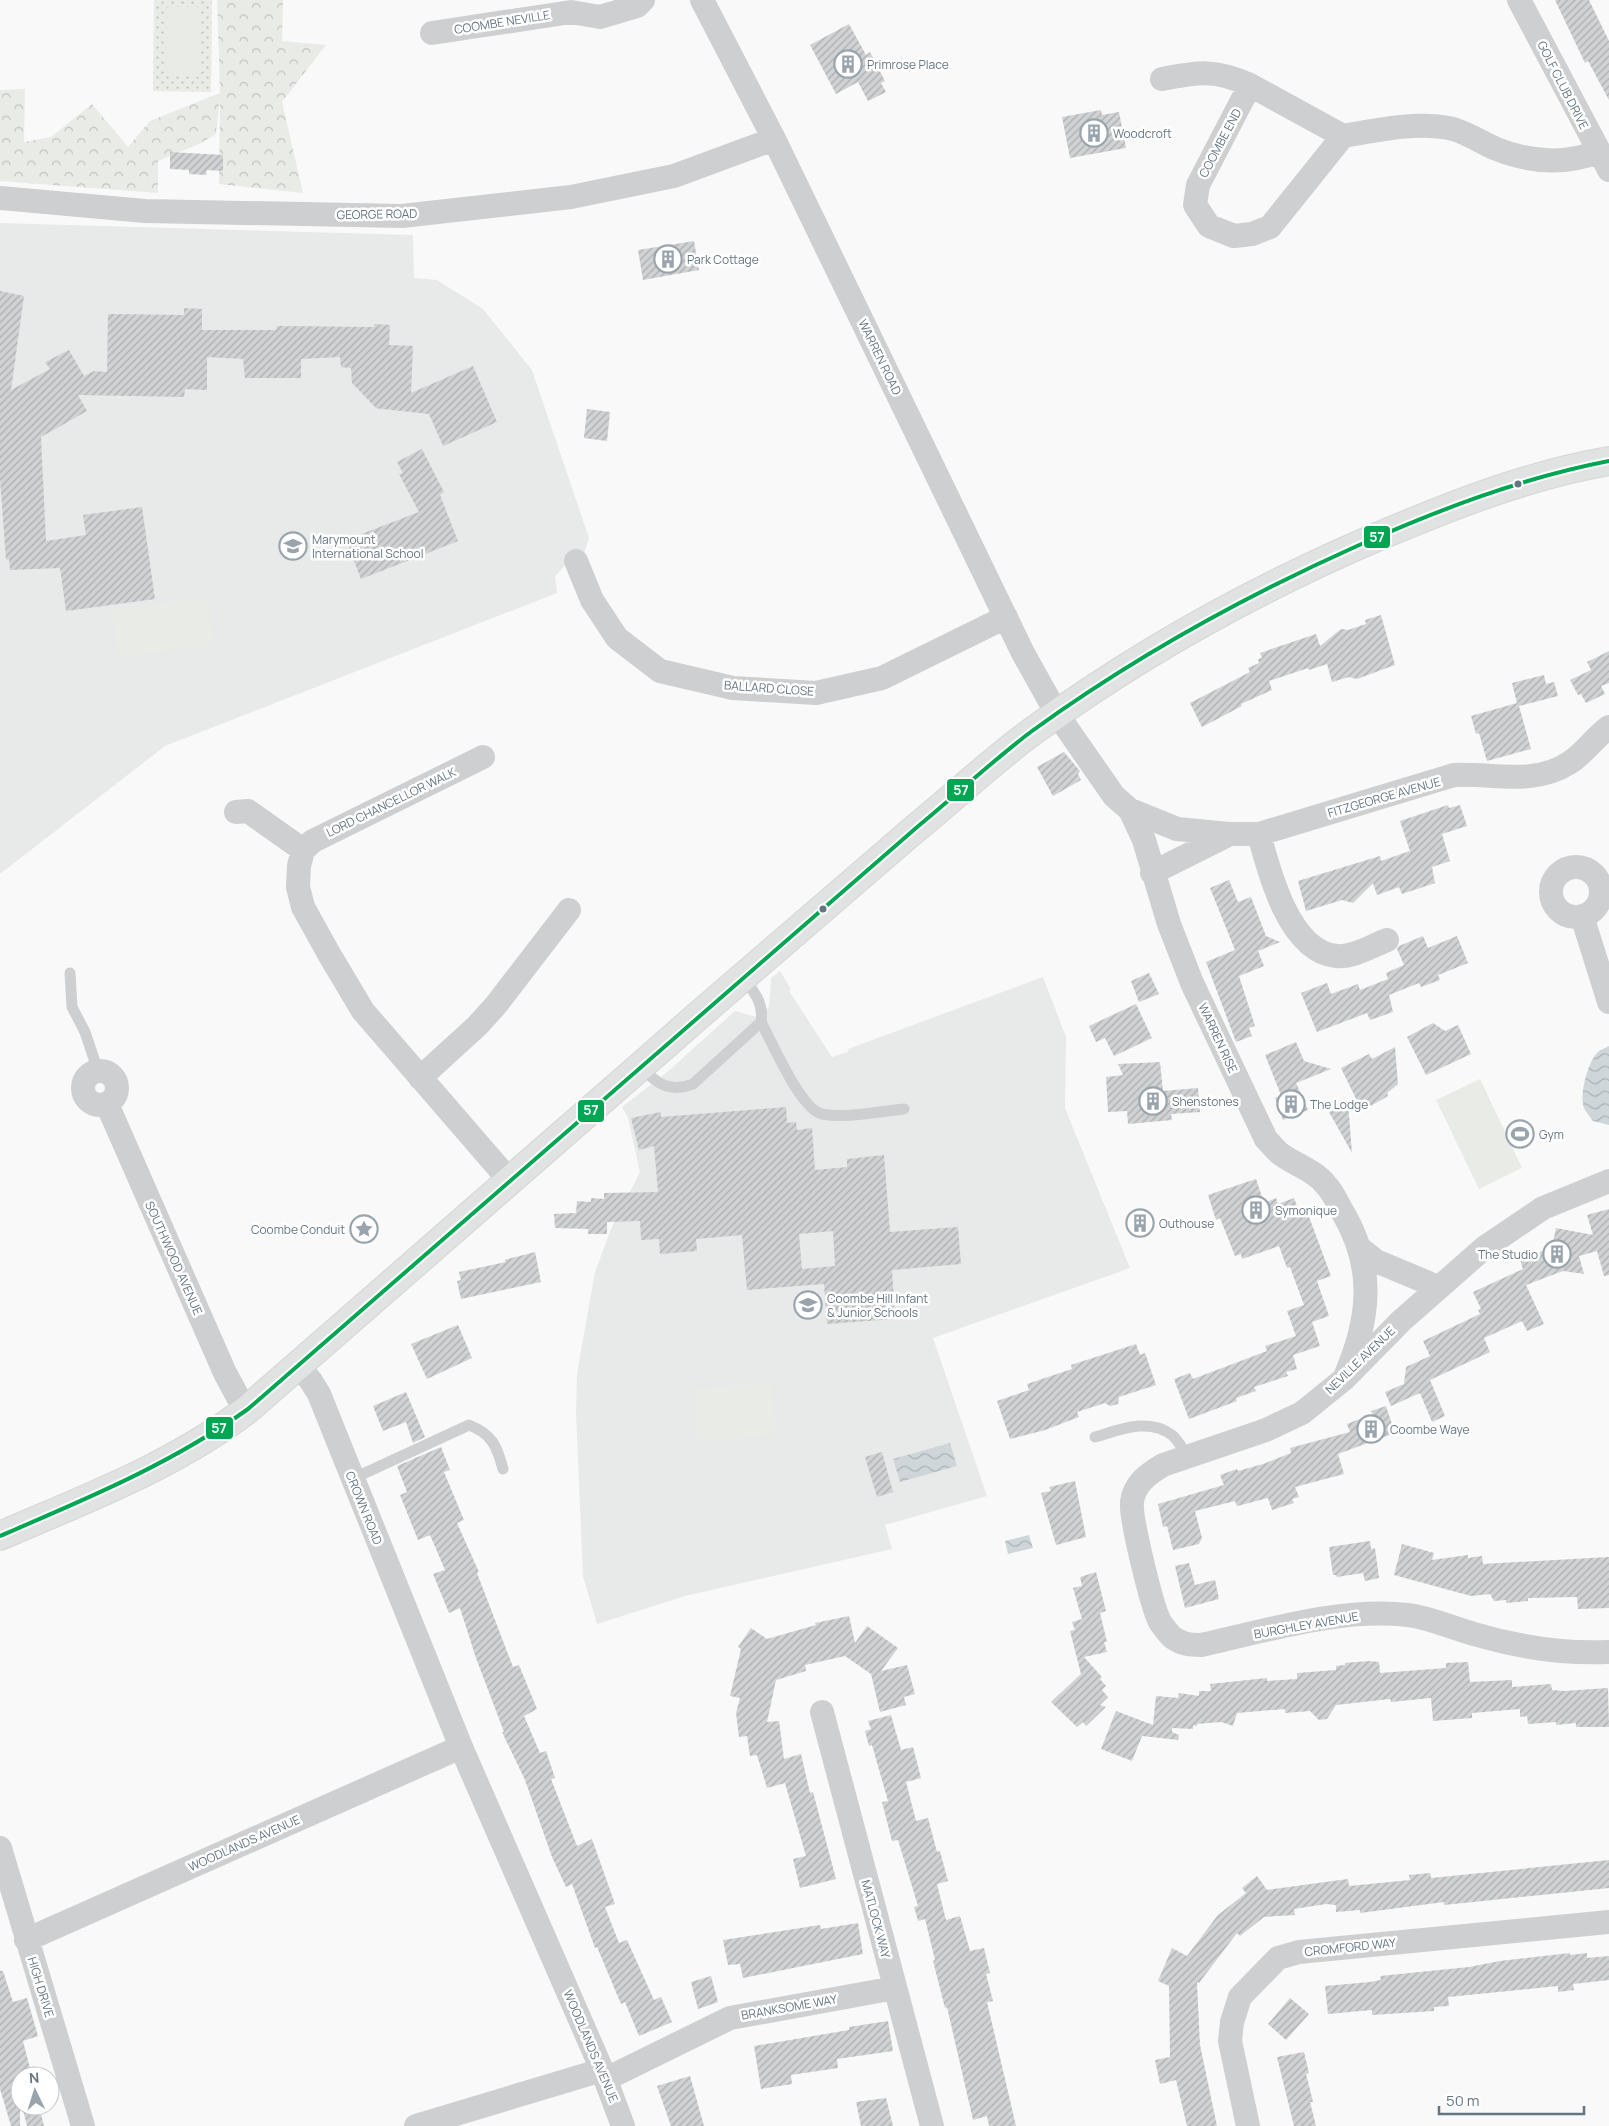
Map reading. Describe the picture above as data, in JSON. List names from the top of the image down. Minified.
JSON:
{"streets":{"street":["COOMBE NEVILLE","GOLF CLUB DRIVE","COOMBE END","GEORGE ROAD","WARREN ROAD","BALLARD CLOSE","FITZGEORGE AVENUE","LORD CHANCELLOR WALK","WARREN RISE","SOUTHWOOD AVENUE","NEVILLE AVENUE","CROWN ROAD","BURGHLEY AVENUE","WOODLANDS AVENUE","MATLOCK WAY","CROMFORD WAY","HIGH DRIVE","BRANKSOME WAY"]},"crossings":[["GEORGE ROAD","WARREN ROAD"],["WARREN ROAD","BALLARD CLOSE"],["WARREN ROAD","WARREN RISE"],["FITZGEORGE AVENUE","WARREN RISE"],["WARREN RISE","NEVILLE AVENUE"],["NEVILLE AVENUE","BURGHLEY AVENUE"],["CROWN ROAD","WOODLANDS AVENUE"],["WOODLANDS AVENUE","HIGH DRIVE"],["WOODLANDS AVENUE","BRANKSOME WAY"],["MATLOCK WAY","BRANKSOME WAY"]],"places":{"building":["Primrose Place","Woodcroft","Park Cottage","Shenstones","The Lodge","Symonique","Outhouse","The Studio","Coombe Waye"],"school or university":["Marymount International School","Coombe Hill Infant & Junior Schools"],"sports":["Gym"],"place":["Coombe Conduit"]},"lines":["transit line 57"],"scale_bar":"50 m","north":"top"}
